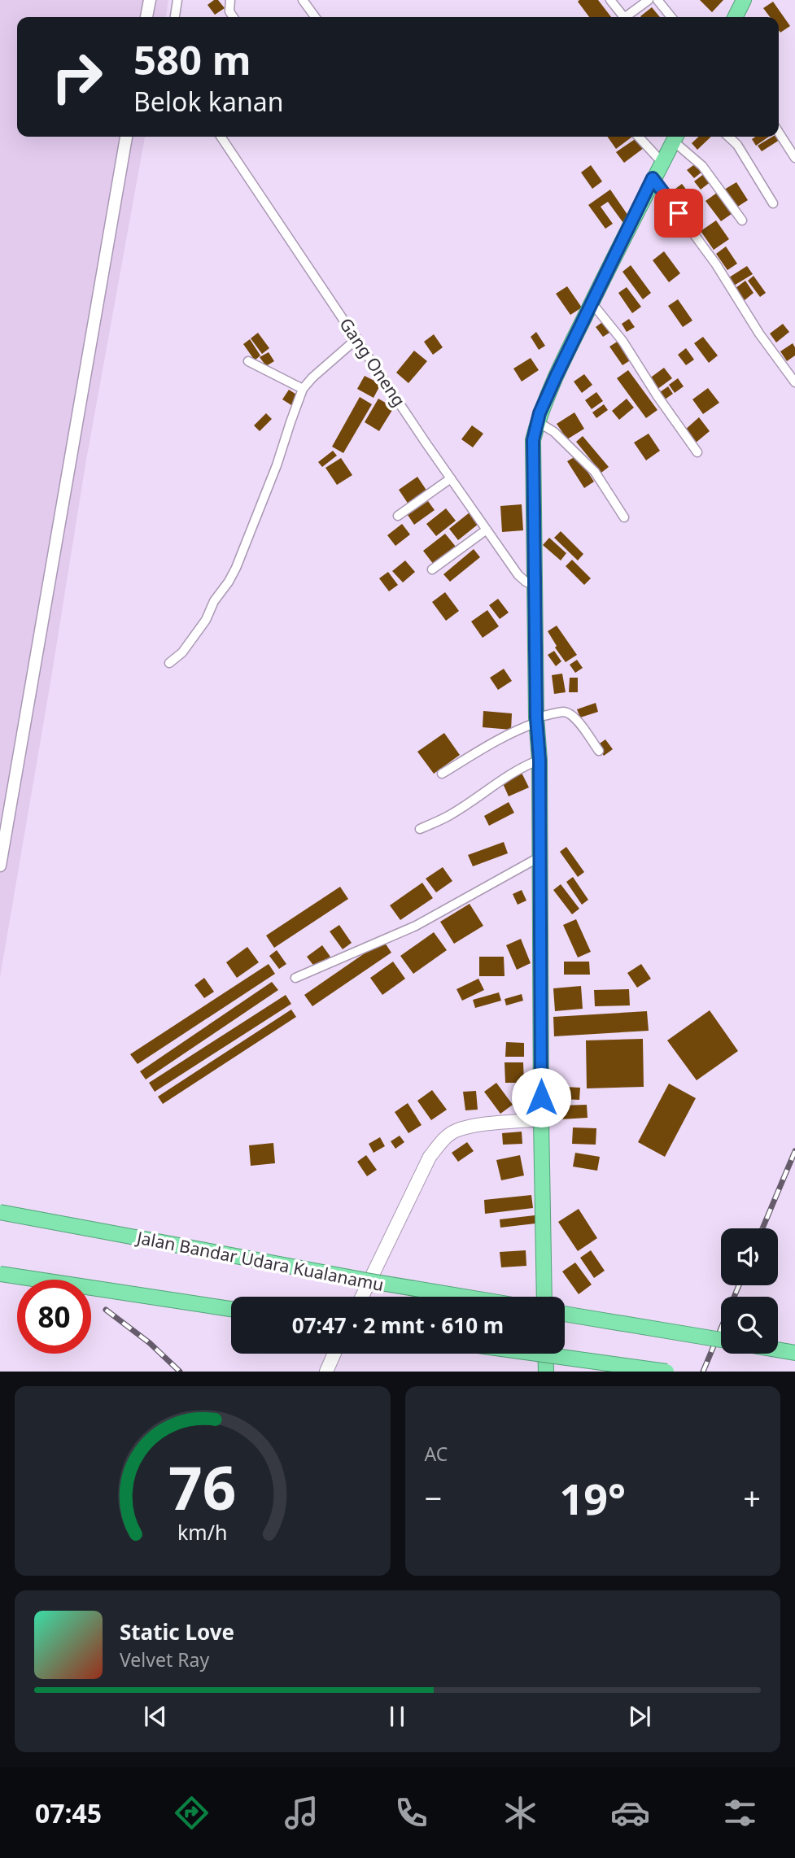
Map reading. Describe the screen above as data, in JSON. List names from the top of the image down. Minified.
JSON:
{"streets":{"highway":["Jalan Bandar Udara Kualanamu"],"street":["Gang Oneng"]},"page":{"turn":["580 m","Belok kanan"],"limit":"80","trip":"07:47 · 2 mnt · 610 m","tile":"AC","heat":["−","19°","+"],"song":["Static Love","Velvet Ray"],"tabs":"07:45","gauge":["76","km/h"]}}
